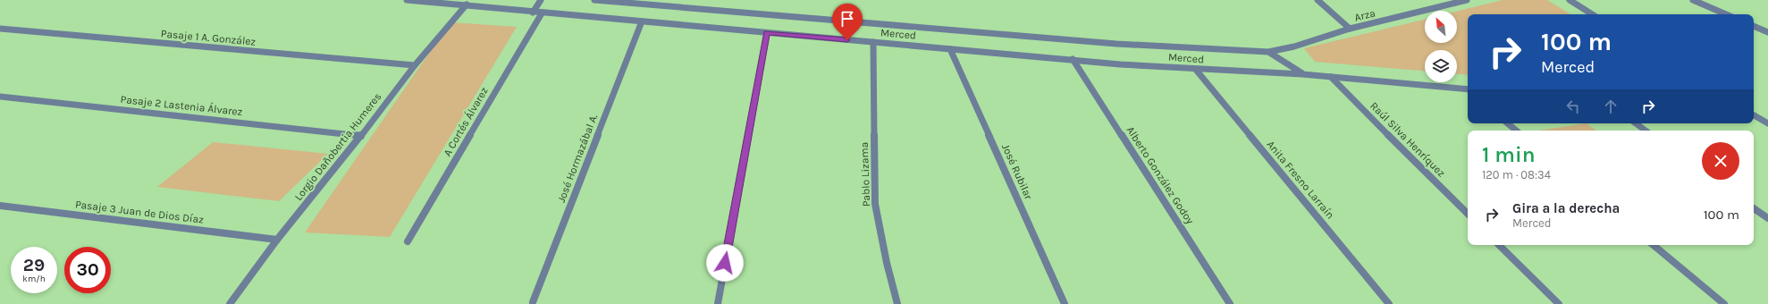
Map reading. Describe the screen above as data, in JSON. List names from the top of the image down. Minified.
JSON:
{"streets":{"street":["Arza","Merced","Pasaje 1 A. González","Pasaje 2 Lastenia Álvarez","A Cortés Álvarez","Raúl Silva Henríquez","Lorgio Dañobertia Humeres","José Hormazábal A.","José Rubilar","Pablo Lizama","Alberto González Godoy","Anita Fresno Larraín","Pasaje 3 Juan de Dios Díaz"]},"crossings":[["Arza","Merced"],["Merced","A Cortés Álvarez"],["Merced","Raúl Silva Henríquez"],["Merced","Lorgio Dañobertia Humeres"],["Merced","José Hormazábal A."],["Merced","José Rubilar"],["Merced","Pablo Lizama"],["Merced","Alberto González Godoy"],["Merced","Anita Fresno Larraín"],["Pasaje 1 A. González","Lorgio Dañobertia Humeres"],["Pasaje 2 Lastenia Álvarez","Lorgio Dañobertia Humeres"],["Lorgio Dañobertia Humeres","Pasaje 3 Juan de Dios Díaz"]],"north":"top left","page":{"turn":["100 m","Merced"],"heading":["1 min","120 m · 08:34"],"list":[{"name":"Gira a la derecha","note":"Merced","value":"100 m"}],"speed":"29 km/h","limit":"30"}}
